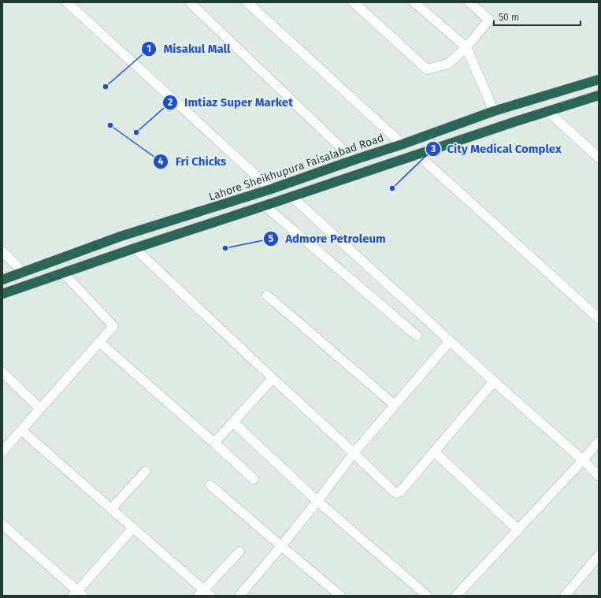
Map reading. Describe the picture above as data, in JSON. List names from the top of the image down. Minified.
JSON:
{"streets":{"highway":["Lahore Sheikhupura Faisalabad Road"]},"places":["Misakul Mall","Fri Chicks","Imtiaz Super Market","City Medical Complex","Admore Petroleum"],"scale_bar":"50 m"}
